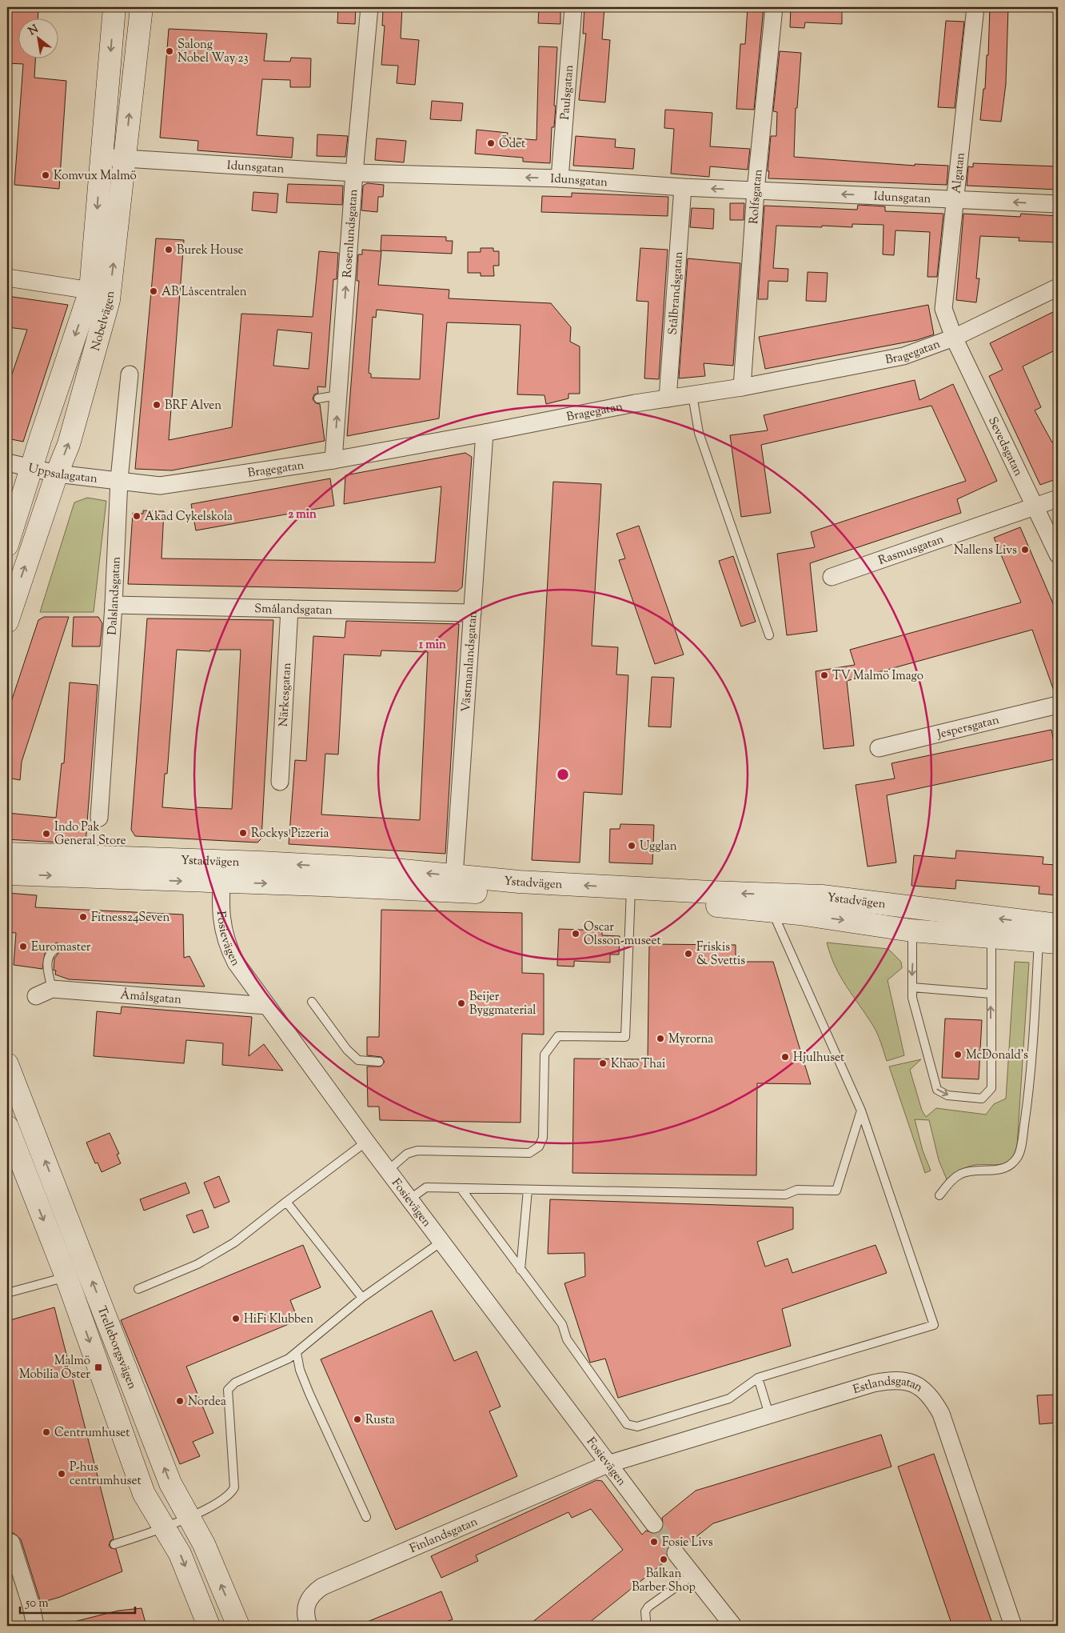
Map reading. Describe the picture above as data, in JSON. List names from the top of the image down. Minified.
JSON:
{"streets":{"main road":["Nobelvägen","Ystadvägen","Trelleborgsvägen"],"street":["Paulsgatan","Idunsgatan","Algatan","Rolfsgatan","Rosenlundsgatan","Stålbrandsgatan","Bragegatan","Sevedsgatan","Uppsalagatan","Rasmusgatan","Dalslandsgatan","Smålandsgatan","Västmanlandsgatan","Närkesgatan","Jespersgatan","Fosievägen","Åmålsgatan","Estlandsgatan","Finlandsgatan"]},"crossings":[["Paulsgatan","Idunsgatan"],["Idunsgatan","Algatan"],["Idunsgatan","Rolfsgatan"],["Idunsgatan","Rosenlundsgatan"],["Idunsgatan","Stålbrandsgatan"],["Idunsgatan","Nobelvägen"],["Algatan","Bragegatan"],["Algatan","Sevedsgatan"],["Rolfsgatan","Bragegatan"],["Rosenlundsgatan","Bragegatan"],["Stålbrandsgatan","Bragegatan"],["Nobelvägen","Uppsalagatan"],["Bragegatan","Sevedsgatan"],["Bragegatan","Uppsalagatan"],["Bragegatan","Dalslandsgatan"],["Bragegatan","Västmanlandsgatan"],["Sevedsgatan","Rasmusgatan"],["Uppsalagatan","Dalslandsgatan"],["Dalslandsgatan","Smålandsgatan"],["Smålandsgatan","Västmanlandsgatan"],["Smålandsgatan","Närkesgatan"],["Västmanlandsgatan","Ystadvägen"],["Ystadvägen","Fosievägen"],["Fosievägen","Åmålsgatan"],["Fosievägen","Estlandsgatan"],["Fosievägen","Finlandsgatan"],["Estlandsgatan","Finlandsgatan"]],"one_way":["Idunsgatan","Rosenlundsgatan"],"places":{"other":["Salong Nobel Way 23","Ödet","Komvux Malmö","Burek House","AB Låscentralen","BRF Alven","Akad Cykelskola","Nallens Livs","TV Malmö Imago","Rockys Pizzeria","Indo Pak General Store","Ugglan","Fitness24Seven","Oscar Olsson-museet","Euromaster","Friskis & Svettis","Beijer Byggmaterial","Myrorna","McDonald's","Hjulhuset","Khao Thai","HiFi Klubben","Nordea","Rusta","Centrumhuset","P-hus centrumhuset","Fosie Livs","Balkan Barber Shop"],"transit":["Malmö Mobilia Öster"]},"scale_bar":"50 m","north":"top left","rings":["2 min","1 min"]}
